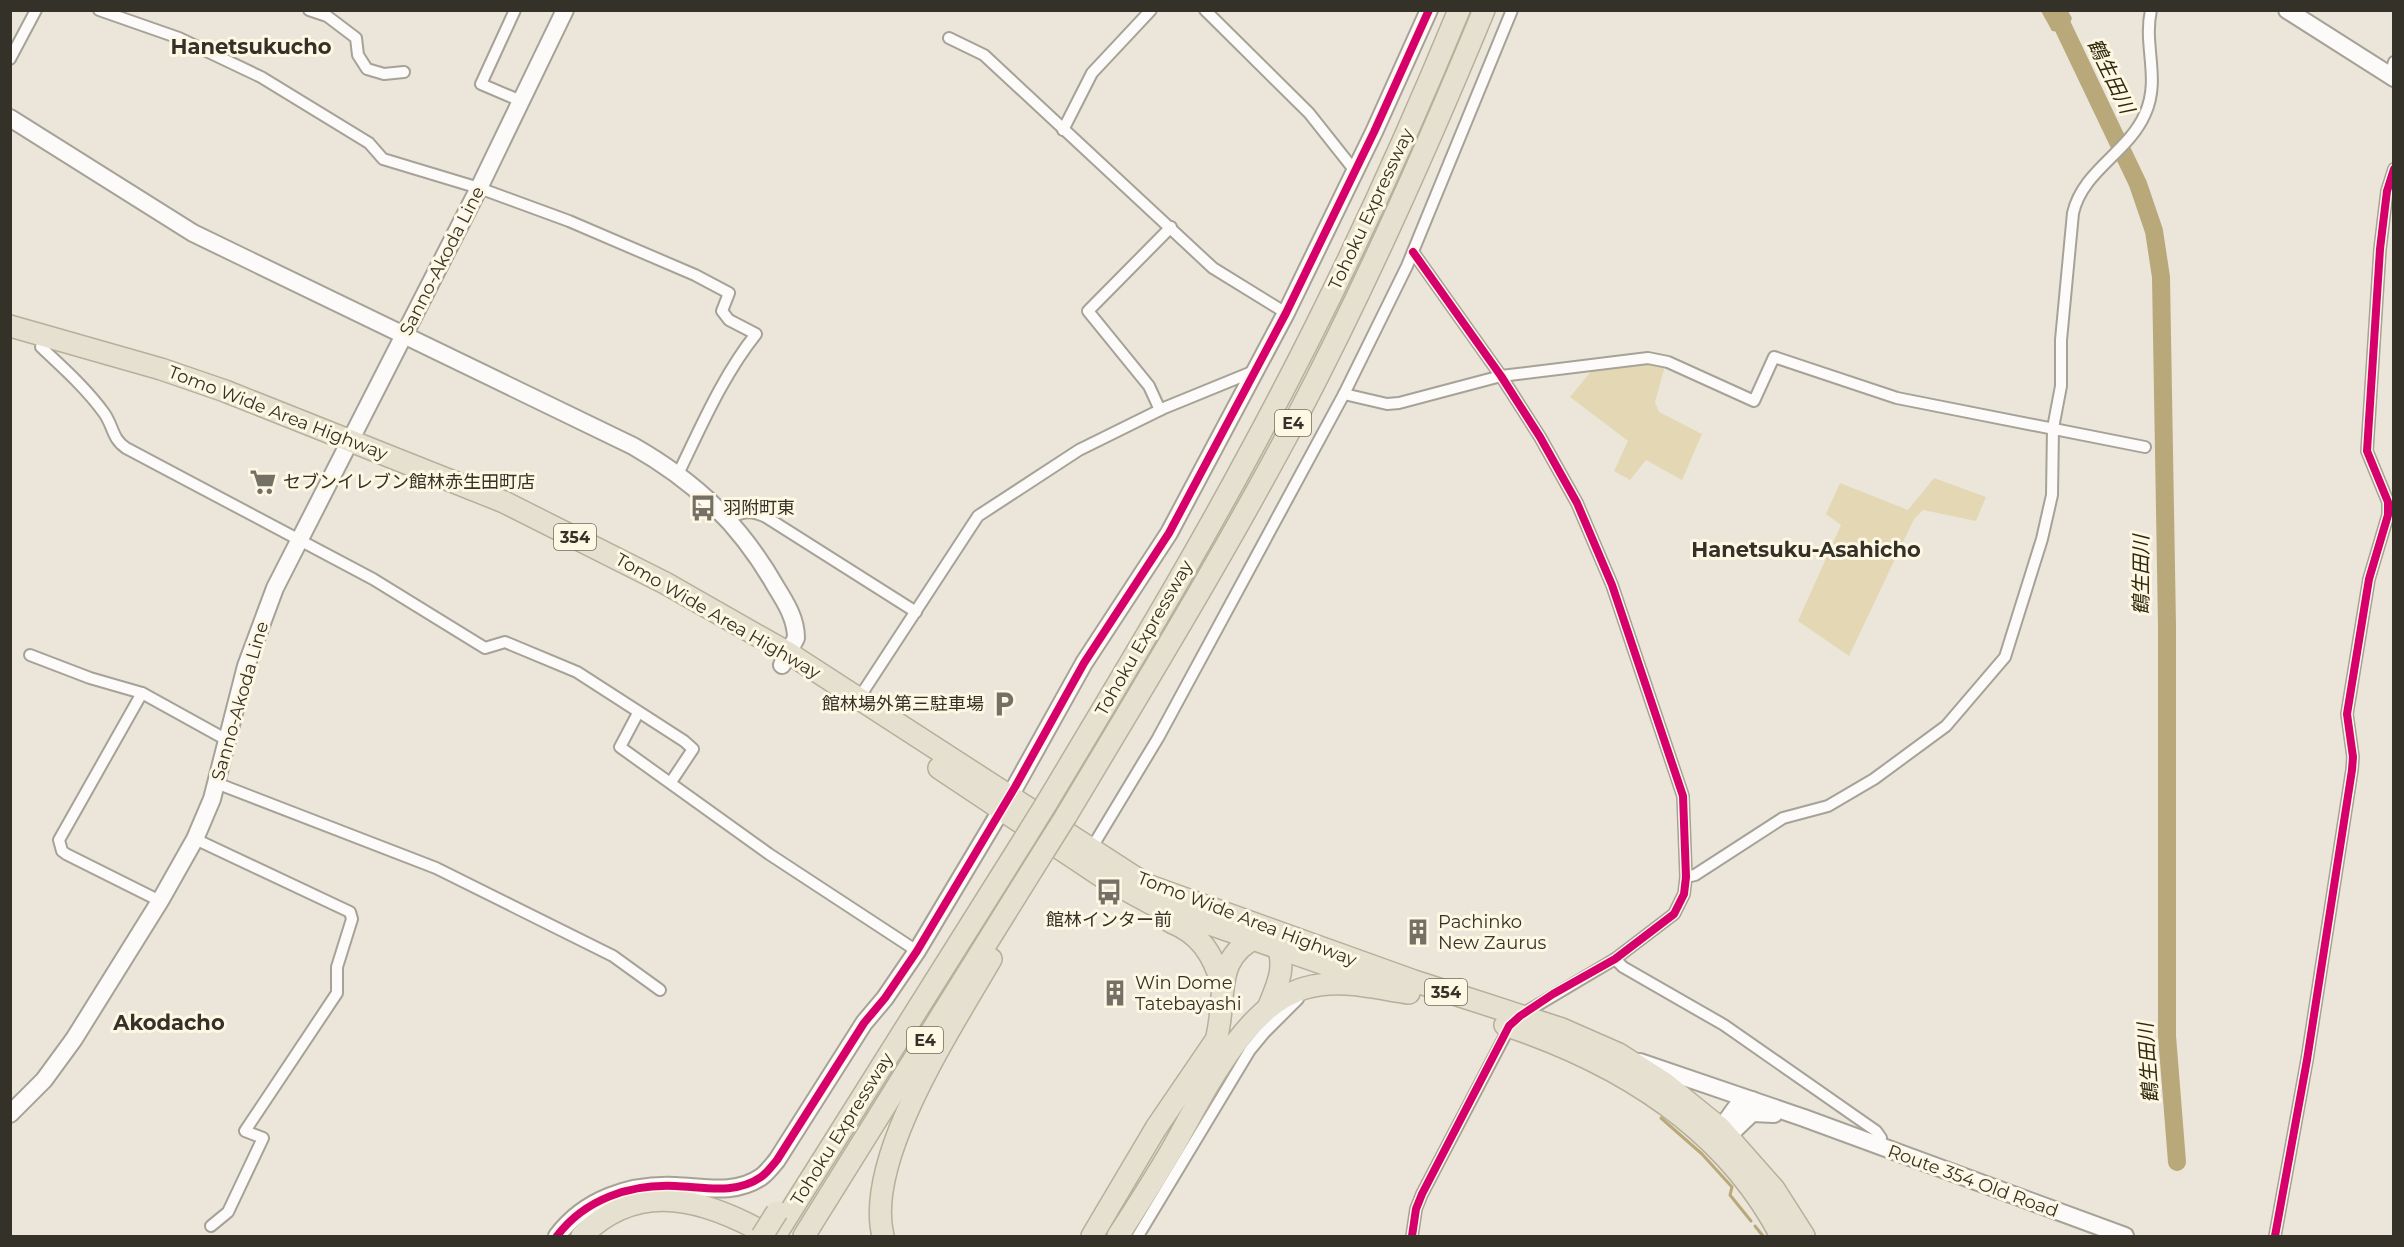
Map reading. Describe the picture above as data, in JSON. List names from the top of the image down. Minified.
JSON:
{"streets":{"highway":["Tohoku Expressway","Tomo Wide Area Highway","E4","354"],"street":["Sanno-Akoda Line","Route 354 Old Road"]},"crossings":[["Sanno-Akoda Line","Tomo Wide Area Highway"],["Tomo Wide Area Highway","Route 354 Old Road"]],"districts":["Hanetsukucho","Hanetsuku-Asahicho","Akodacho"],"water":["鶴生田川"],"places":{"supermarket":["セブンイレブン館林赤生田町店"],"bus stop":["羽附町東","館林インター前"],"parking":["館林場外第三駐車場"],"building":["Pachinko New Zaurus","Win Dome Tatebayashi"]}}
